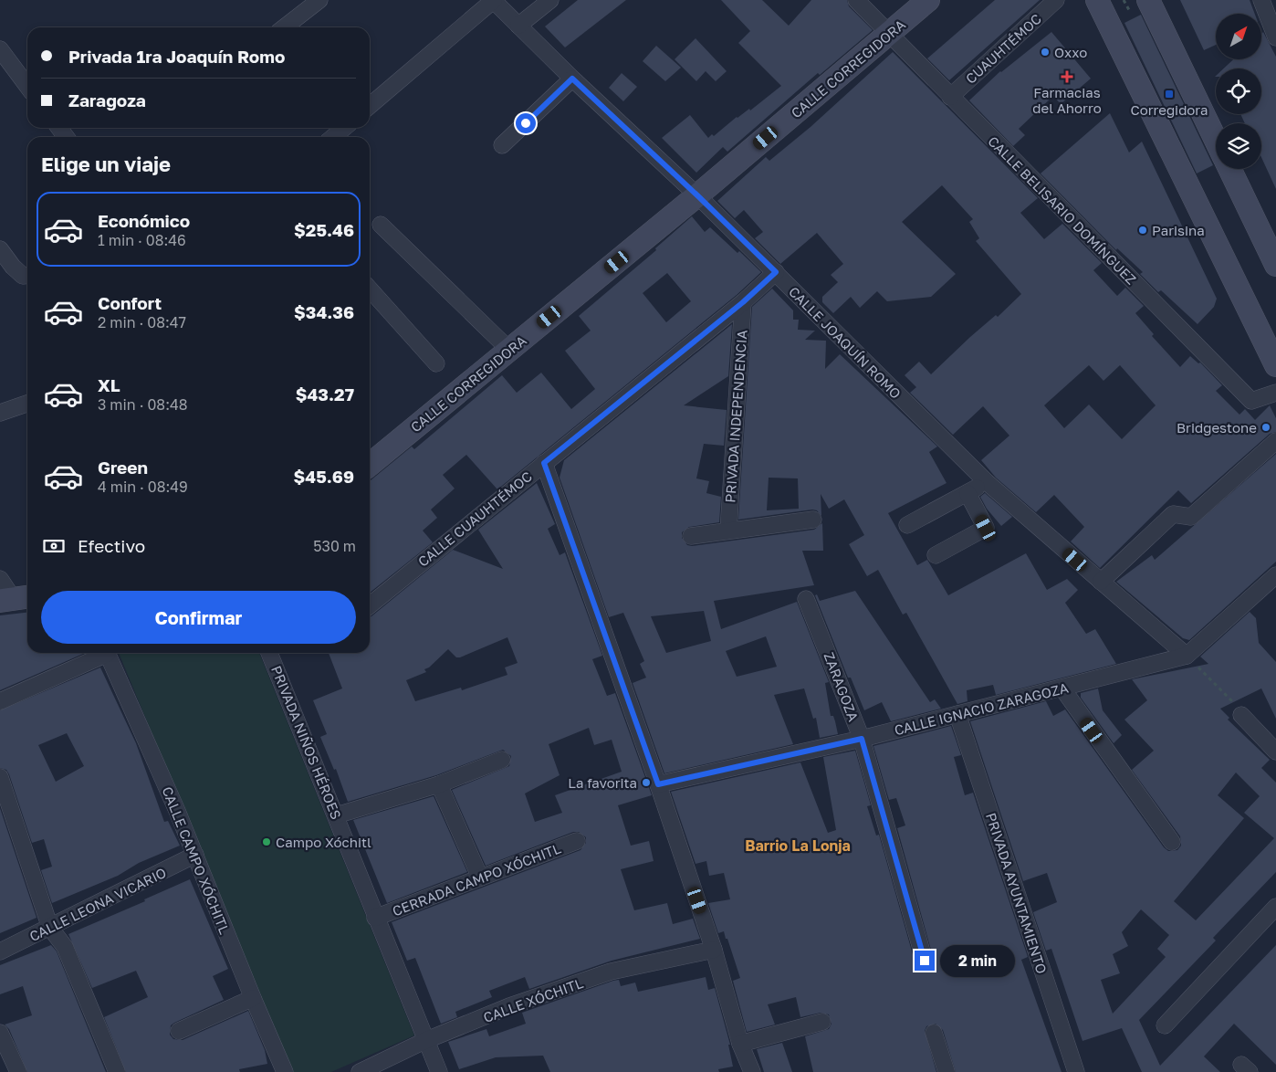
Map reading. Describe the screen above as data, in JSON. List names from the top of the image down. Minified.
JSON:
{"streets":{"street":["CUAUHTÉMOC","CALLE CORREGIDORA","CALLE BELISARIO DOMÍNGUEZ","CALLE JOAQUÍN ROMO","PRIVADA INDEPENDENCIA","CALLE CUAUHTÉMOC","ZARAGOZA","CALLE IGNACIO ZARAGOZA","PRIVADA NIÑOS HÉROES","CALLE CAMPO XÓCHITL","CERRADA CAMPO XÓCHITL","PRIVADA AYUNTAMIENTO","CALLE LEONA VICARIO","CALLE XÓCHITL"]},"crossings":[["CUAUHTÉMOC","CALLE BELISARIO DOMÍNGUEZ"],["CALLE CORREGIDORA","CALLE BELISARIO DOMÍNGUEZ"],["CALLE CORREGIDORA","CALLE JOAQUÍN ROMO"],["CALLE JOAQUÍN ROMO","CALLE CUAUHTÉMOC"],["CALLE JOAQUÍN ROMO","CALLE IGNACIO ZARAGOZA"],["PRIVADA INDEPENDENCIA","CALLE CUAUHTÉMOC"],["ZARAGOZA","CALLE IGNACIO ZARAGOZA"],["CALLE IGNACIO ZARAGOZA","PRIVADA AYUNTAMIENTO"],["PRIVADA NIÑOS HÉROES","CERRADA CAMPO XÓCHITL"],["PRIVADA NIÑOS HÉROES","CALLE XÓCHITL"],["CALLE CAMPO XÓCHITL","CALLE LEONA VICARIO"]],"districts":["Barrio La Lonja"],"places":{"other":["Oxxo","Parisina","Bridgestone","La favorita","Campo Xóchitl"],"health":["Farmacias del Ahorro"],"transit":["Corregidora"]},"north":"top right","page":{"banner":["Privada 1ra Joaquín Romo","Zaragoza"],"heading":"Elige un viaje","list":[{"name":"Económico","note":"1 min · 08:46","value":"$25.46"},{"name":"Confort","note":"2 min · 08:47","value":"$34.36"},{"name":"XL","note":"3 min · 08:48","value":"$43.27"},{"name":"Green","note":"4 min · 08:49","value":"$45.69"}],"pay":["Efectivo","530 m"],"buttons":"Confirmar","bubble":"2 min"}}
